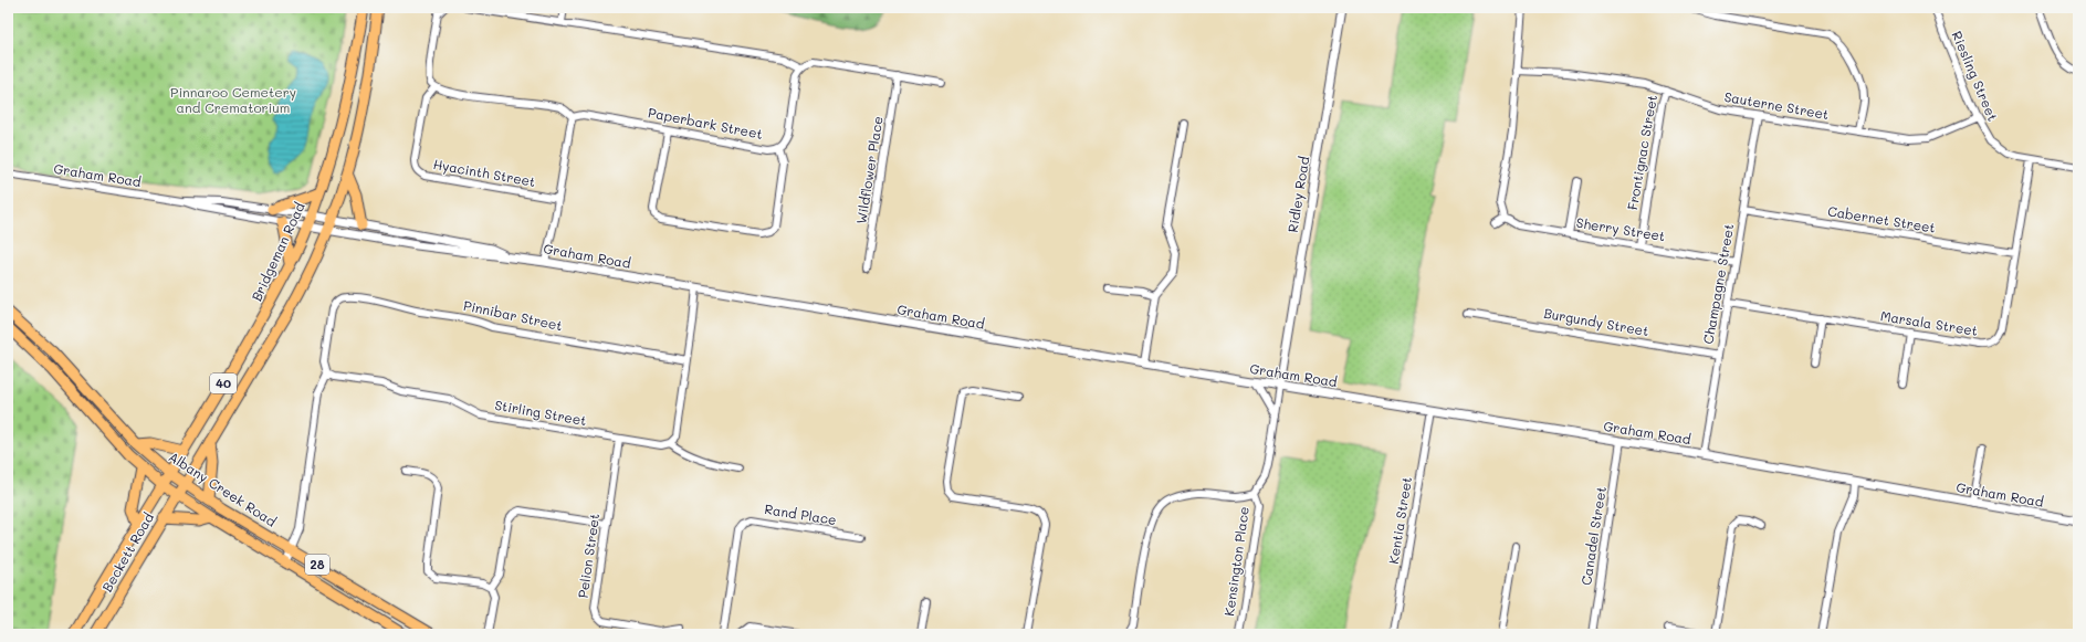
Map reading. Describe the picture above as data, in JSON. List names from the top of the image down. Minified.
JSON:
{"streets":{"main road":["Bridgeman Road","40","Albany Creek Road","Beckett Road","28"],"street":["Riesling Street","Sauterne Street","Paperbark Street","Frontignac Street","Wildflower Place","Hyacinth Street","Graham Road","Ridley Road","Cabernet Street","Sherry Street","Champagne Street","Pinnibar Street","Burgundy Street","Marsala Street","Stirling Street","Rand Place","Kentia Street","Canadel Street","Pelion Street","Kensington Place"]},"crossings":[["Riesling Street","Sauterne Street"],["Riesling Street","Marsala Street"],["Sauterne Street","Frontignac Street"],["Sauterne Street","Champagne Street"],["Frontignac Street","Sherry Street"],["Graham Road","Ridley Road"],["Graham Road","Bridgeman Road"],["Graham Road","Champagne Street"],["Graham Road","40"],["Graham Road","Kentia Street"],["Graham Road","Canadel Street"],["Graham Road","Kensington Place"],["Ridley Road","Kensington Place"],["Cabernet Street","Champagne Street"],["Cabernet Street","Marsala Street"],["Sherry Street","Champagne Street"],["Bridgeman Road","Albany Creek Road"],["Bridgeman Road","Beckett Road"],["Bridgeman Road","28"],["Champagne Street","Burgundy Street"],["Champagne Street","Marsala Street"],["Pinnibar Street","Stirling Street"],["40","Albany Creek Road"],["40","Beckett Road"],["Stirling Street","Pelion Street"],["Albany Creek Road","Beckett Road"],["Beckett Road","28"]],"parks":["Pinnaroo Cemetery and Crematorium"]}
